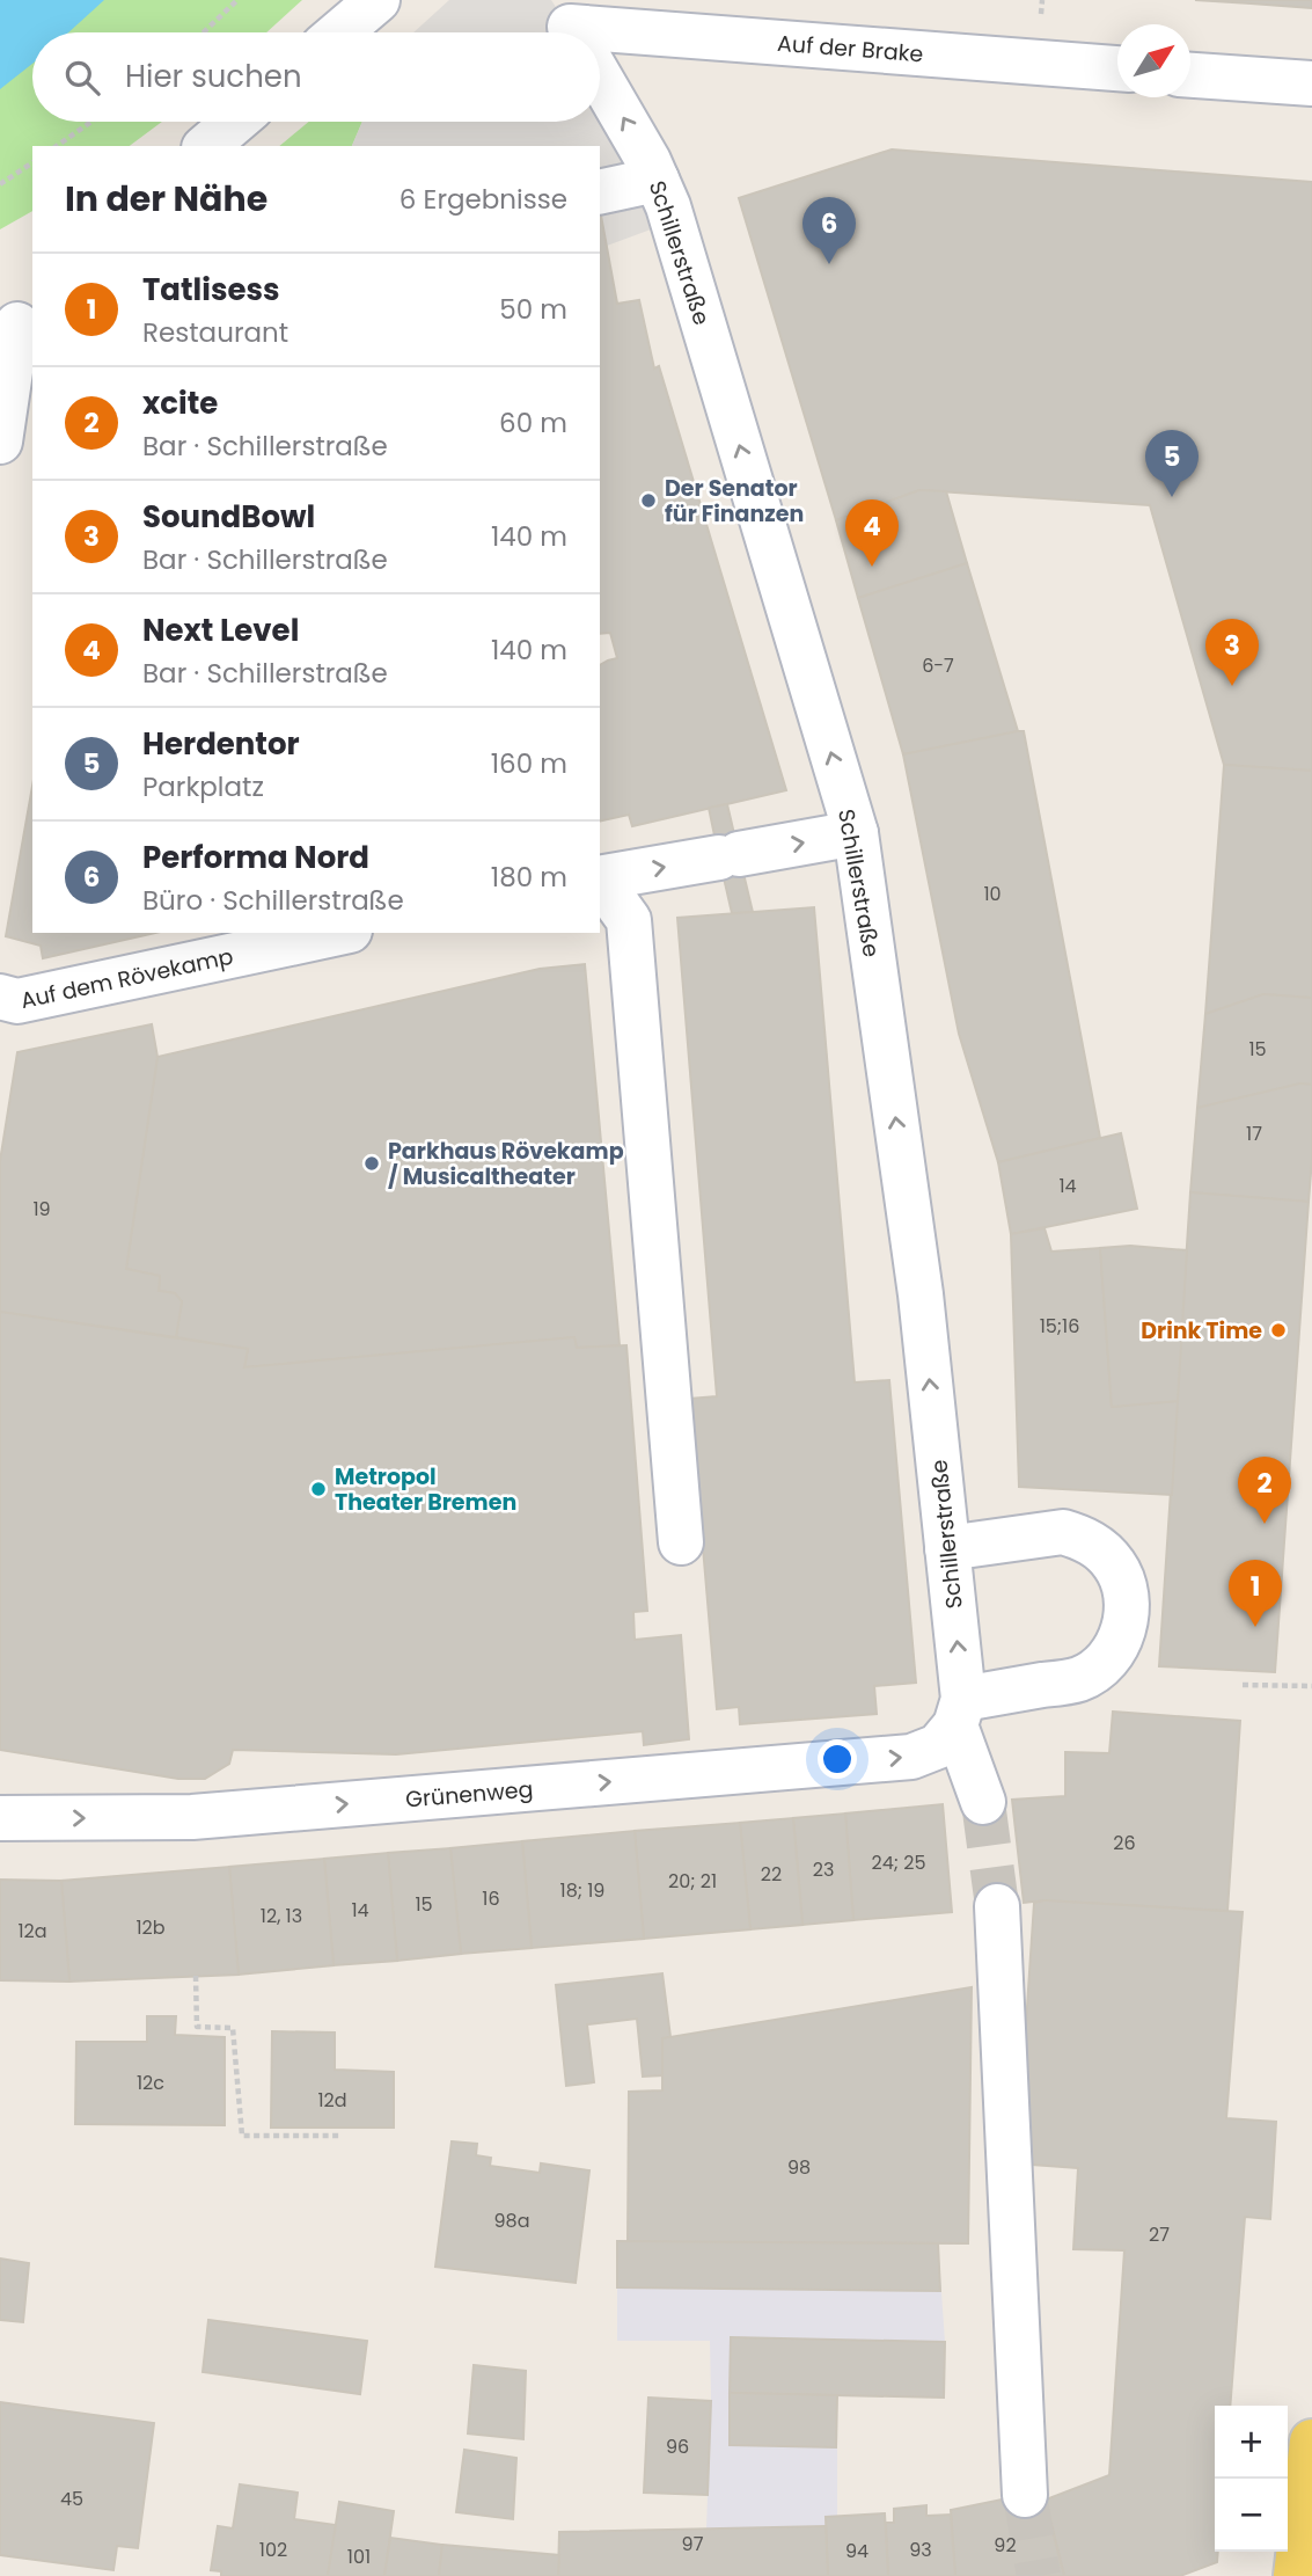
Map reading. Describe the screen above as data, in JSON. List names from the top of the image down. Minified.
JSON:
{"streets":{"street":["Auf der Brake","Schillerstraße","Auf dem Rövekamp","Grünenweg"]},"crossings":[["Schillerstraße","Grünenweg"]],"one_way":["Grünenweg"],"places":["Der Senator für Finanzen","Parkhaus Rövekamp / Musicaltheater","Drink Time","Metropol Theater Bremen"],"house_numbers":["6-7","10","15","17","14","19","15;16","26","24; 25","23","22","20; 21","18; 19","16","15","14","12, 13","12b","12a","12c","12d","98","98a","27","96","45","97","92","102","93","94","101"],"north":"top right","page":{"search":"Hier suchen","heading":["In der Nähe","6 Ergebnisse"],"pins":["6","5","4","3","2","1"],"list":[{"mark":"1","name":"Tatlisess","note":"Restaurant","value":"50 m"},{"mark":"2","name":"xcite","note":"Bar · Schillerstraße","value":"60 m"},{"mark":"3","name":"SoundBowl","note":"Bar · Schillerstraße","value":"140 m"},{"mark":"4","name":"Next Level","note":"Bar · Schillerstraße","value":"140 m"},{"mark":"5","name":"Herdentor","note":"Parkplatz","value":"160 m"},{"mark":"6","name":"Performa Nord","note":"Büro · Schillerstraße","value":"180 m"}],"map_buttons":["+","−"]}}
